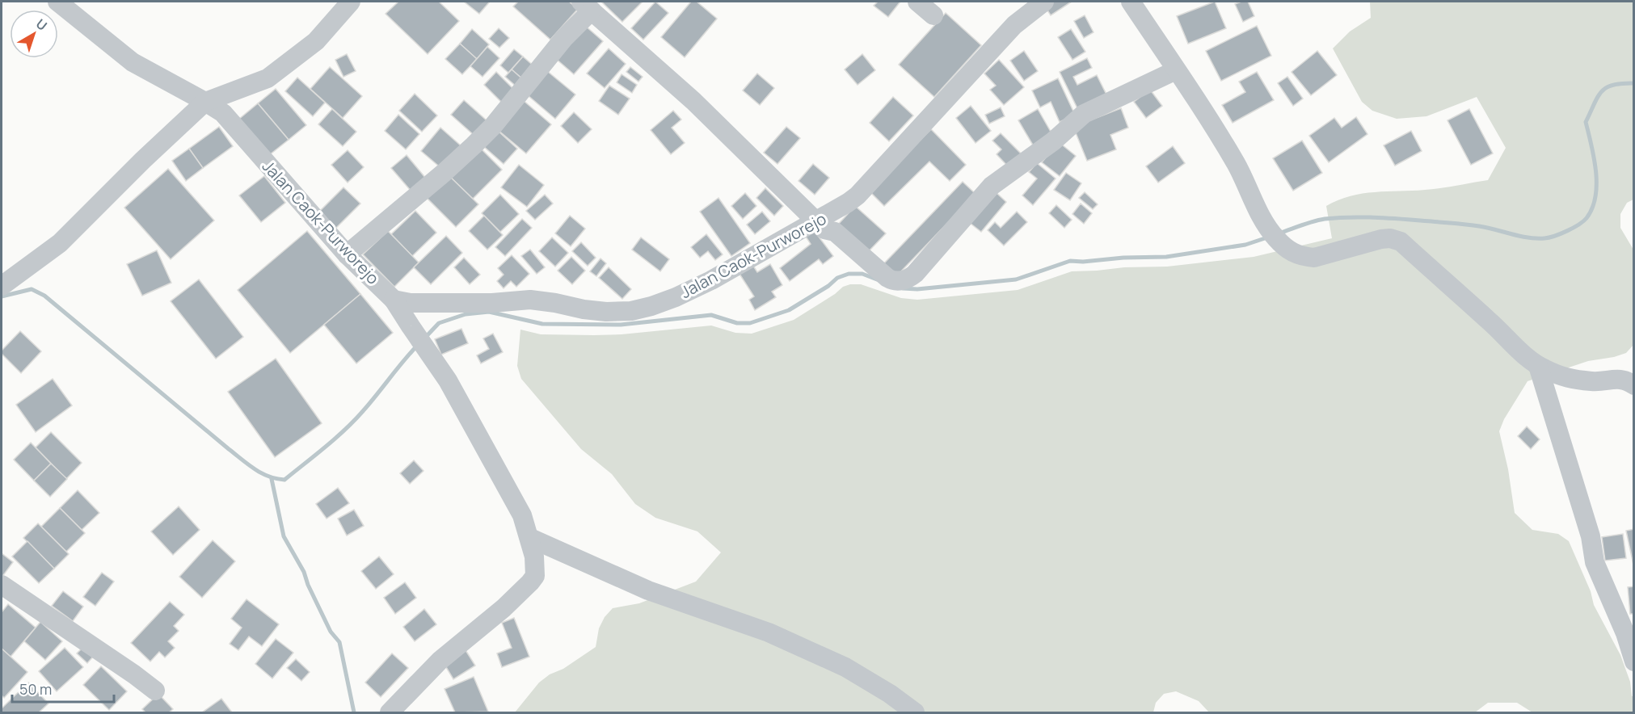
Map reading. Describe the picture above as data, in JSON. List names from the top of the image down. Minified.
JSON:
{"streets":{"street":["Jalan Caok-Purworejo"]},"scale_bar":"50 m","north":"top right"}
